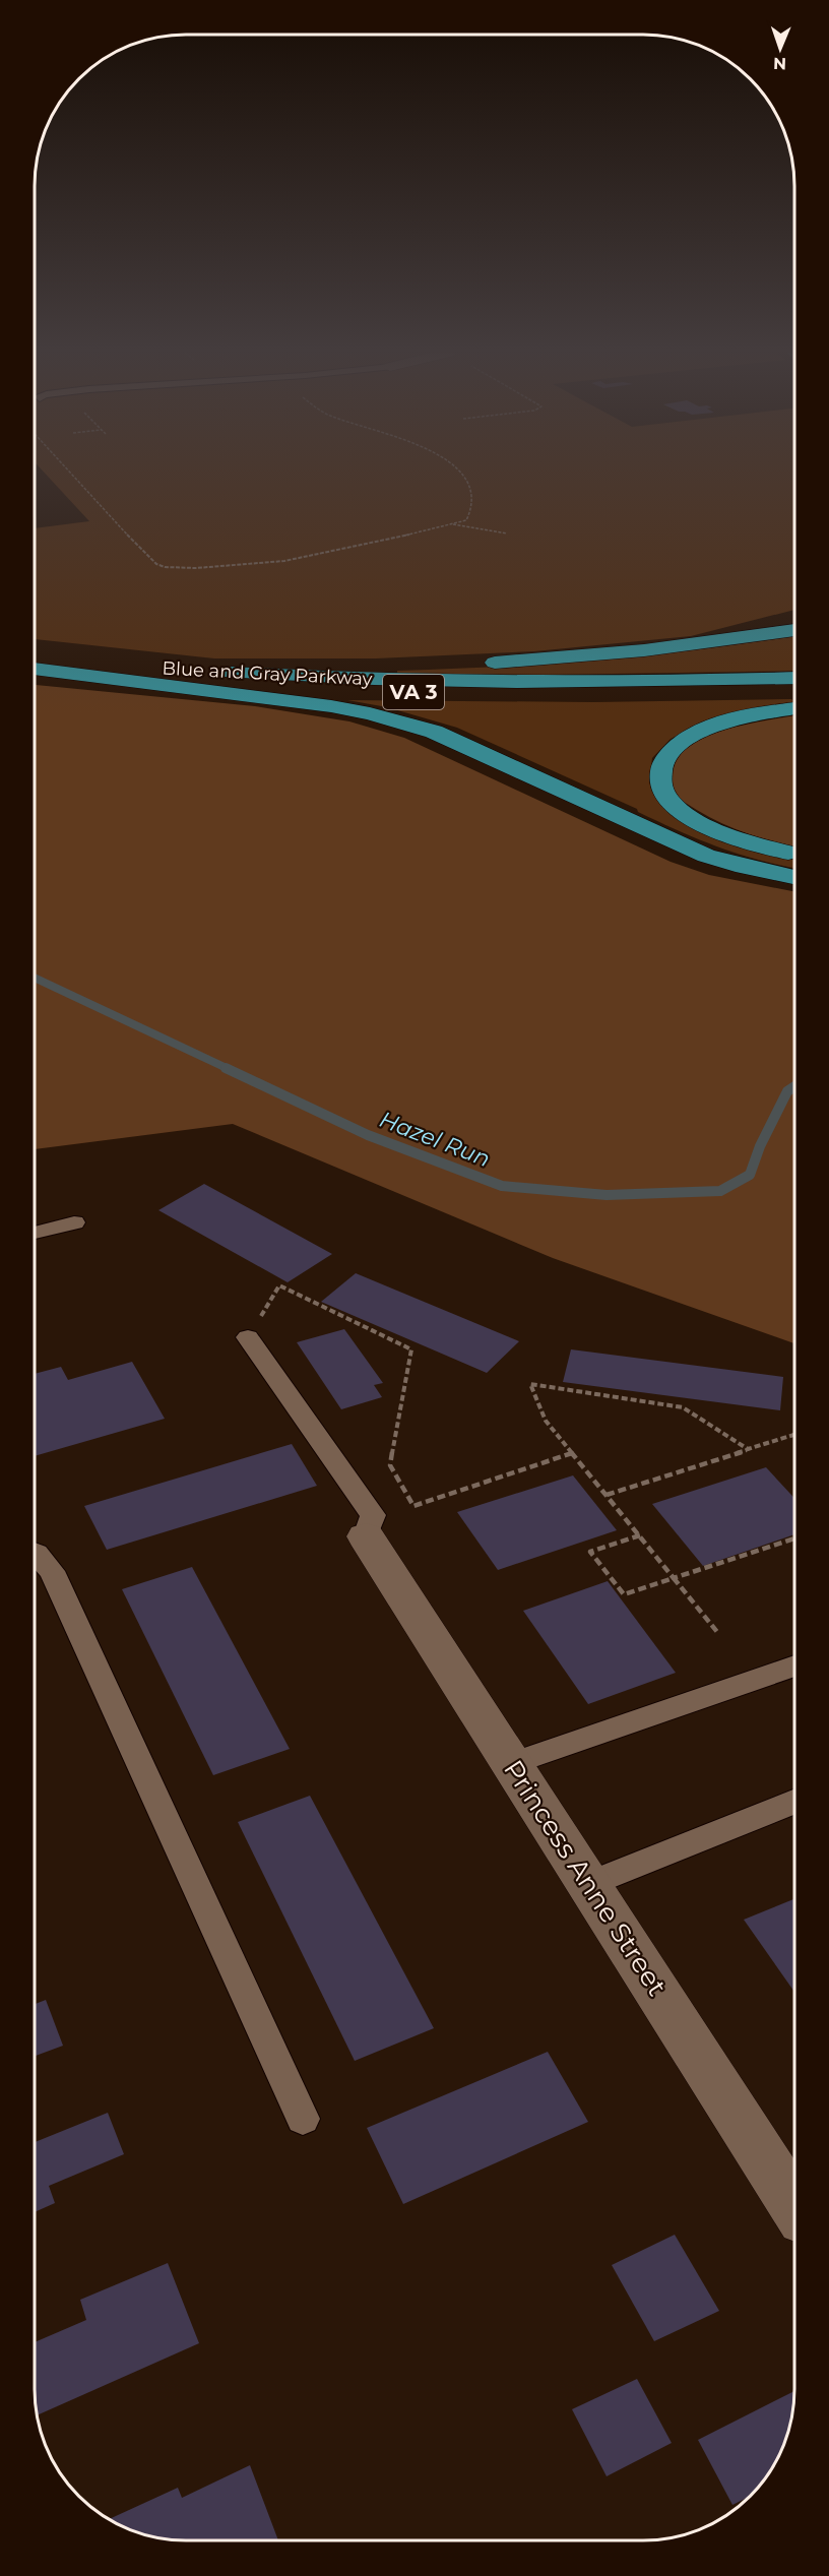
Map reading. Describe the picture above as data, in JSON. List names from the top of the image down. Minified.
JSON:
{"streets":{"highway":["Blue and Gray Parkway","VA 3"],"street":["Princess Anne Street"]},"water":["Hazel Run"],"north":"bottom"}
